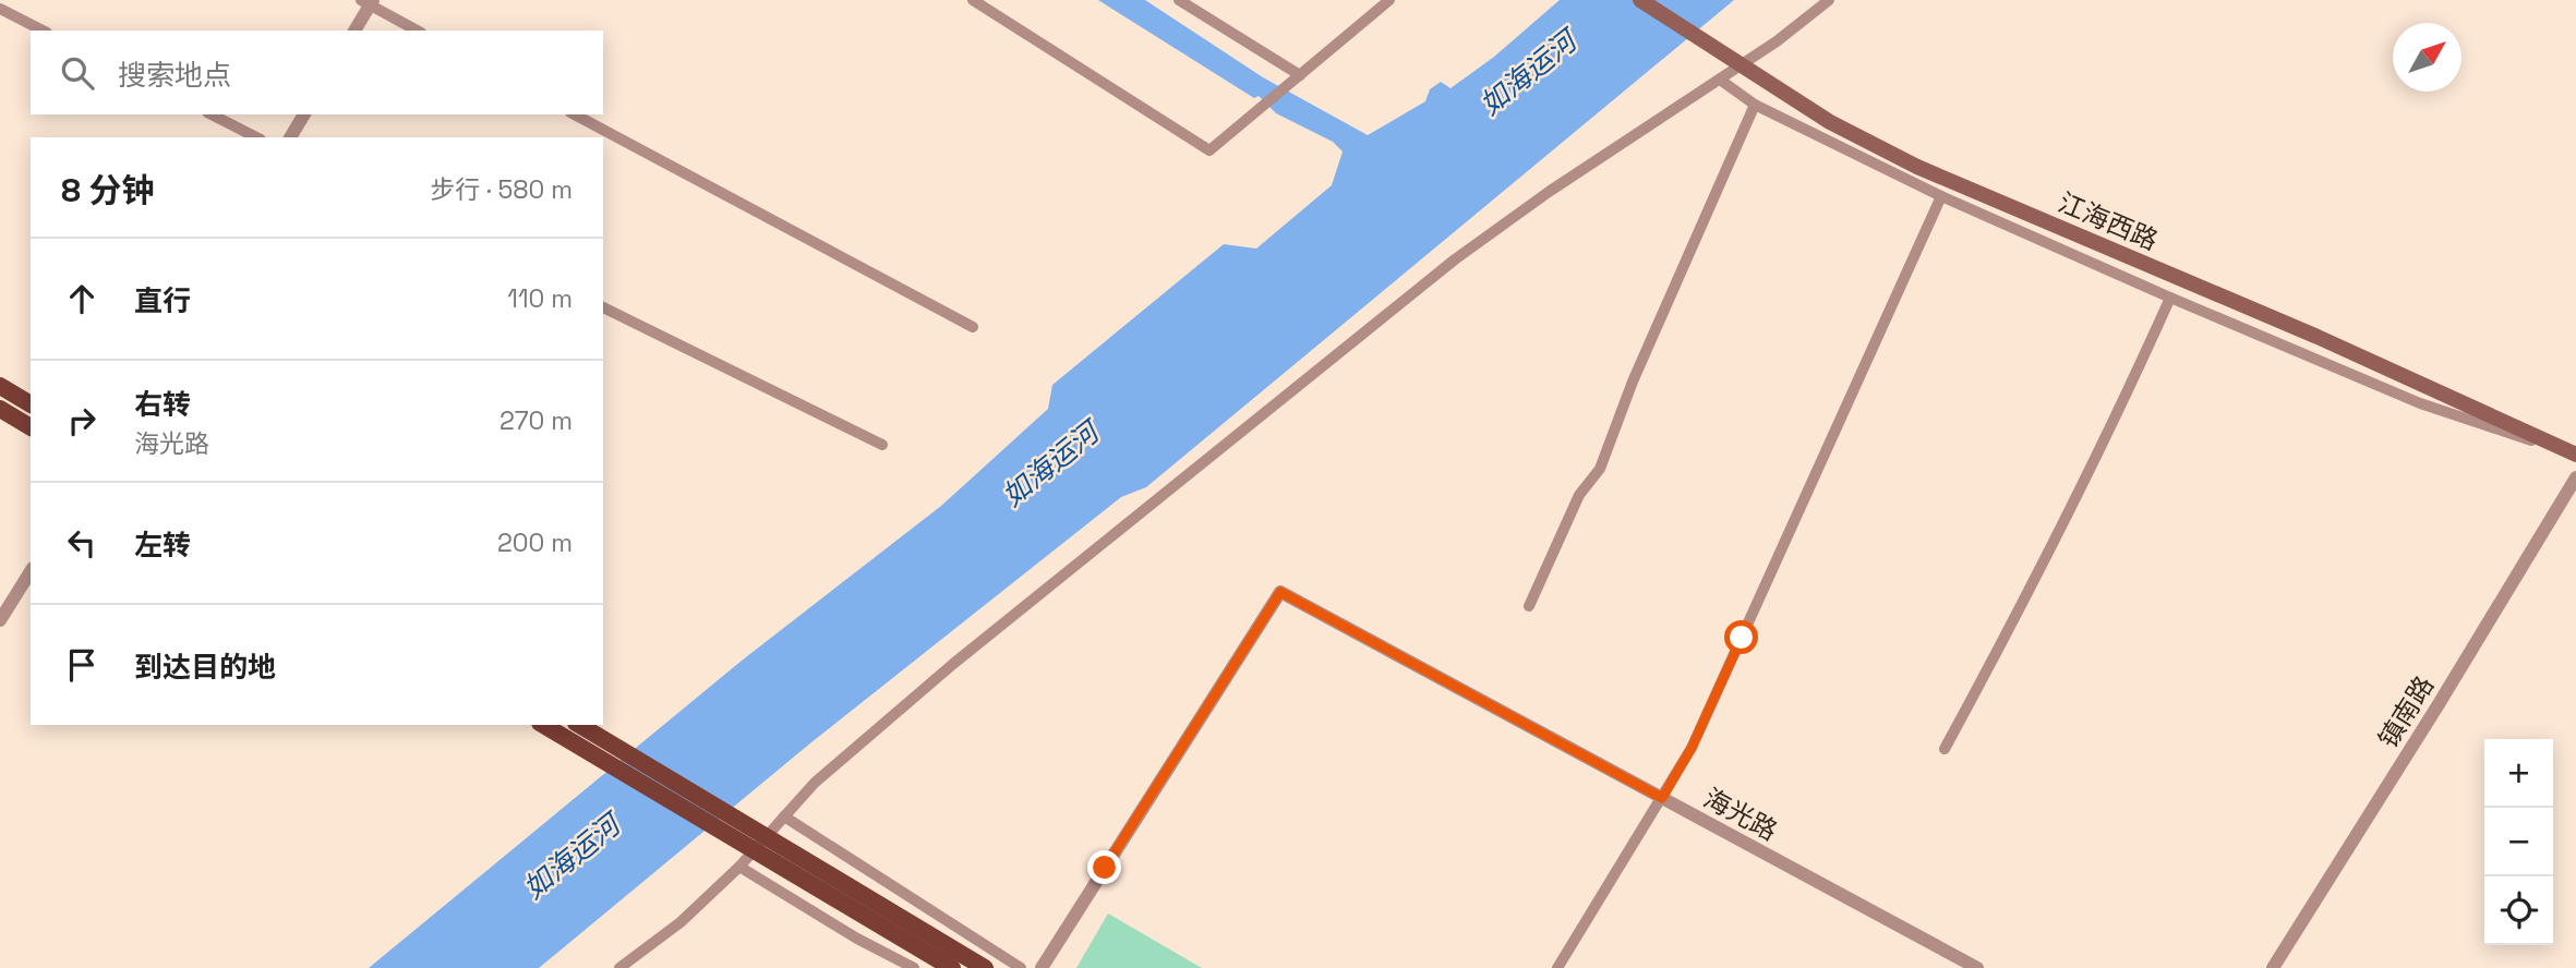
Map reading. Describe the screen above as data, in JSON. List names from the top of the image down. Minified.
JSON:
{"streets":{"main road":["江海西路"],"street":["镇南路","海光路"]},"water":["如海运河"],"north":"top right","page":{"search":"搜索地点","heading":["8 分钟","步行 · 580 m"],"list":[["直行","110 m"],["右转","海光路","270 m"],["左转","200 m"],"到达目的地"],"map_buttons":["+","−"]}}
